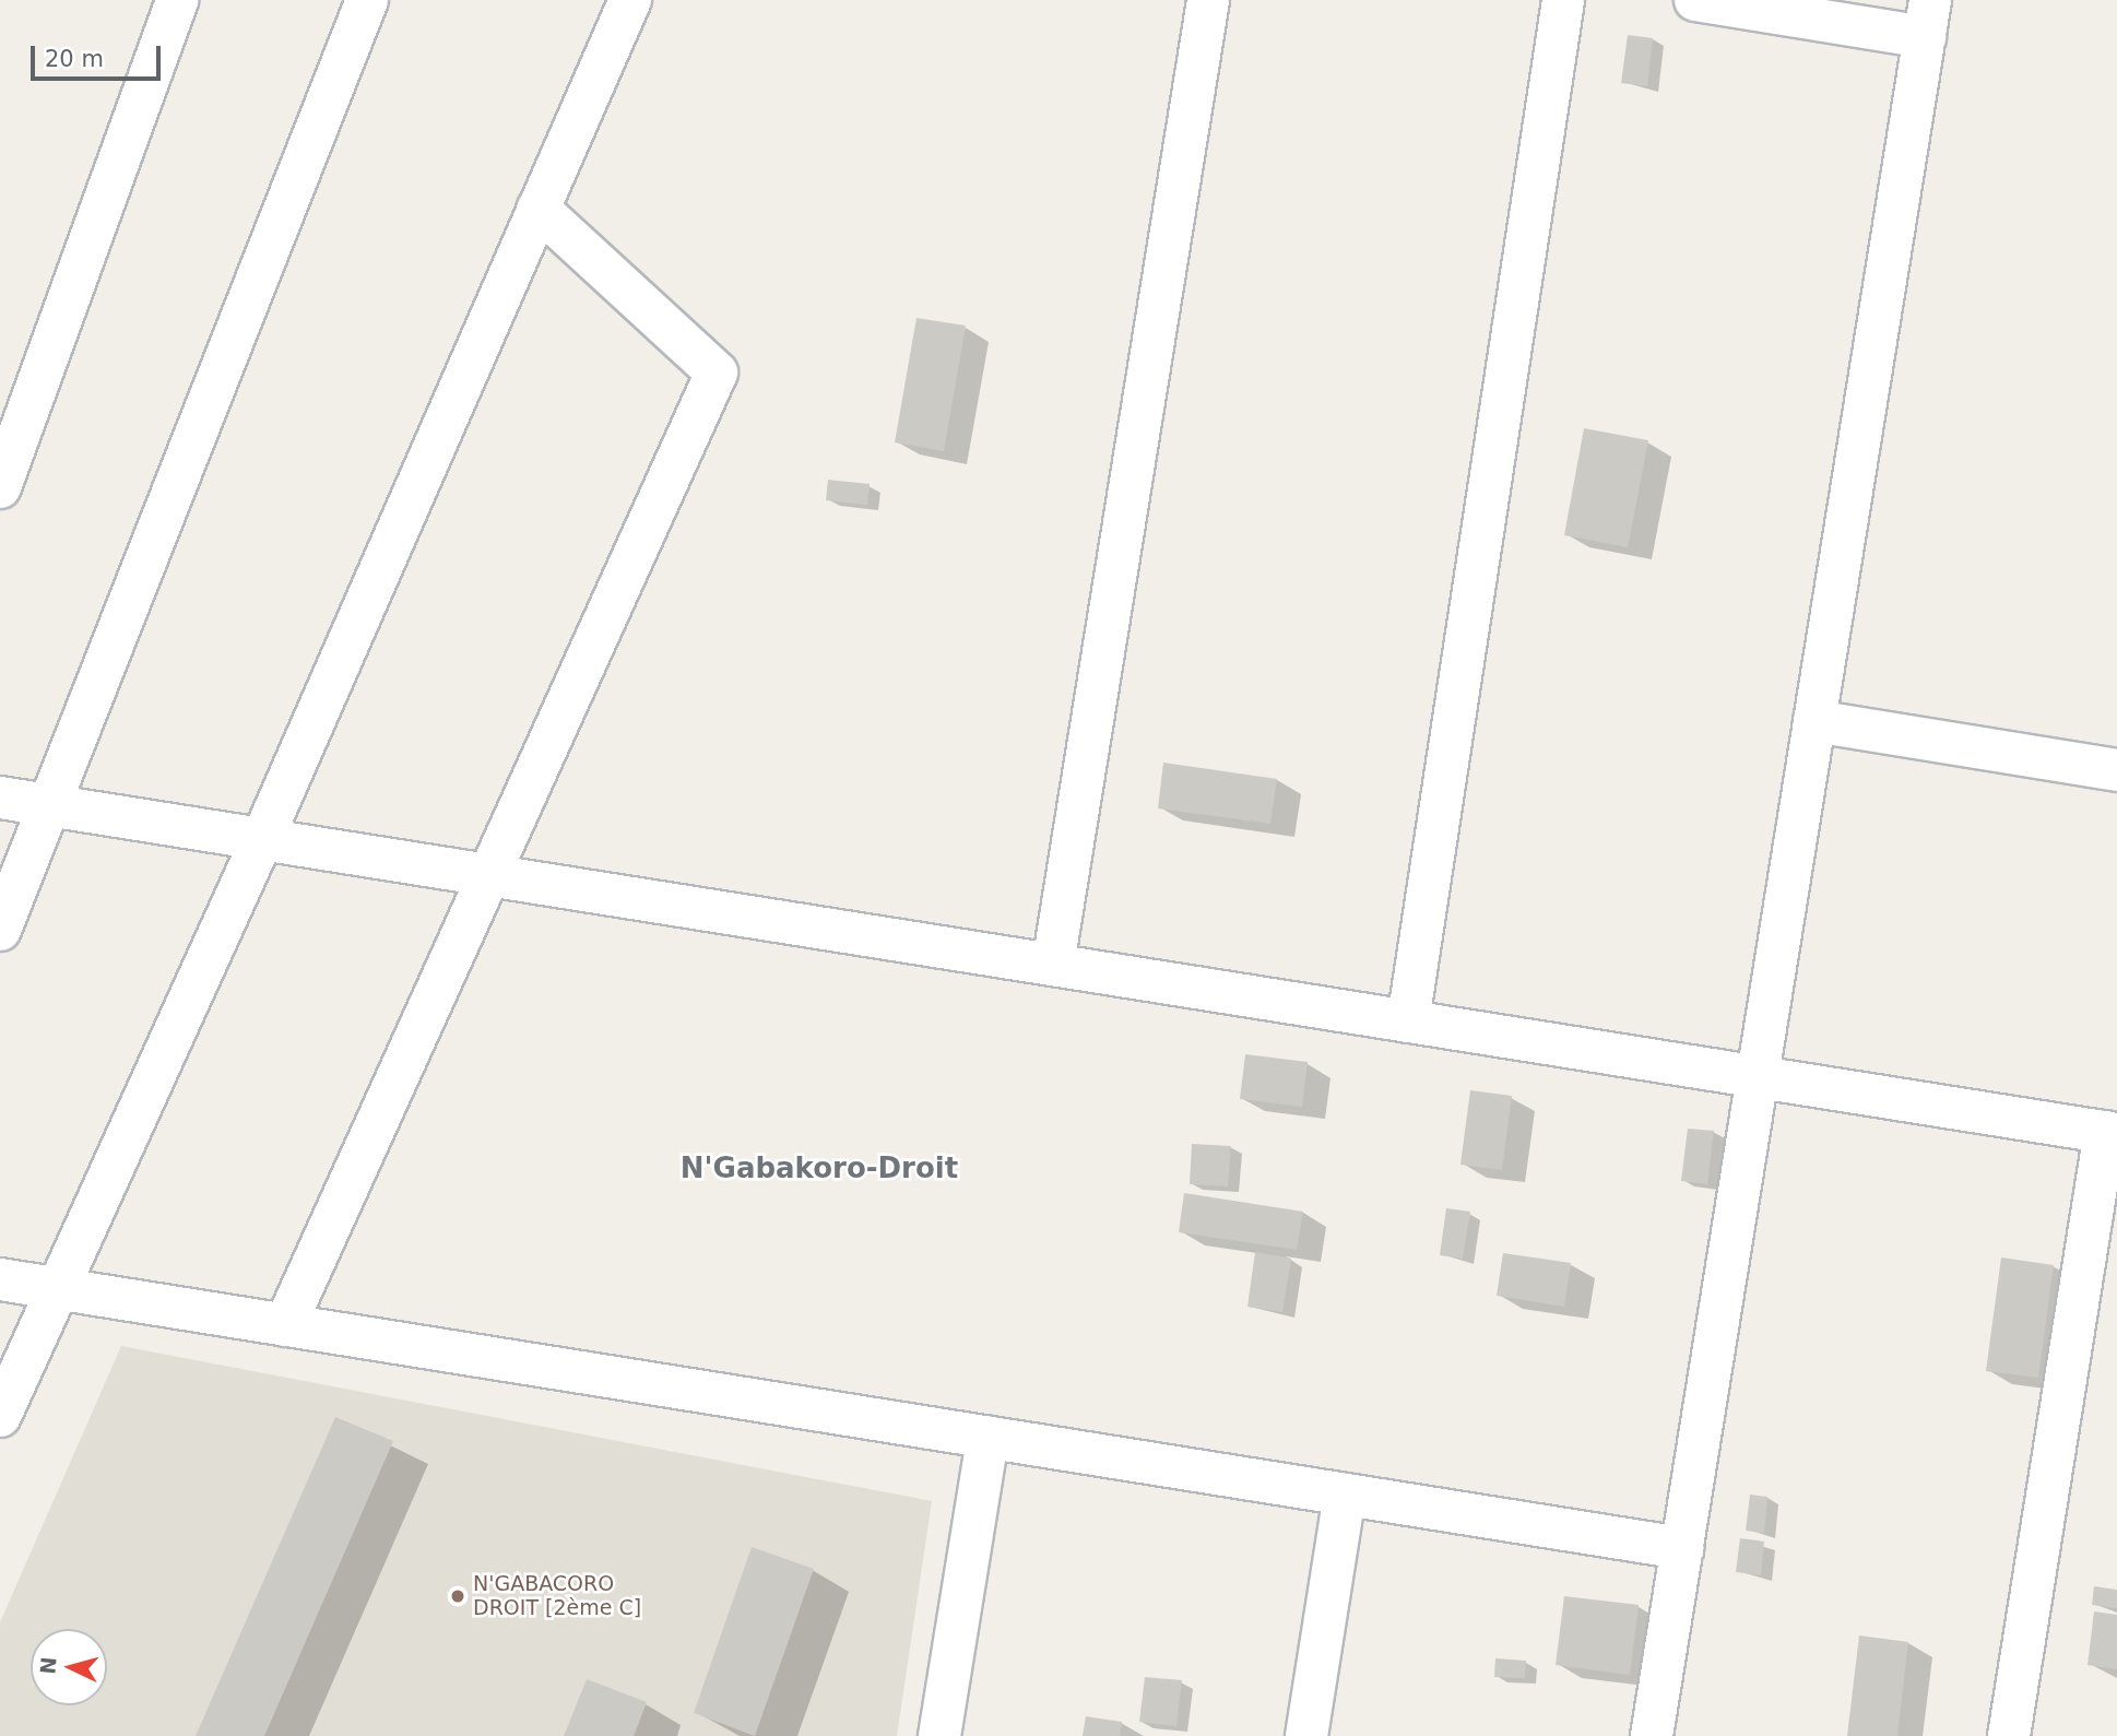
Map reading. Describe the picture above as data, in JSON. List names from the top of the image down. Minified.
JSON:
{"districts":["N'Gabakoro-Droit"],"places":["N'GABACORO DROIT [2ème C]"],"scale_bar":"20 m","north":"left"}
